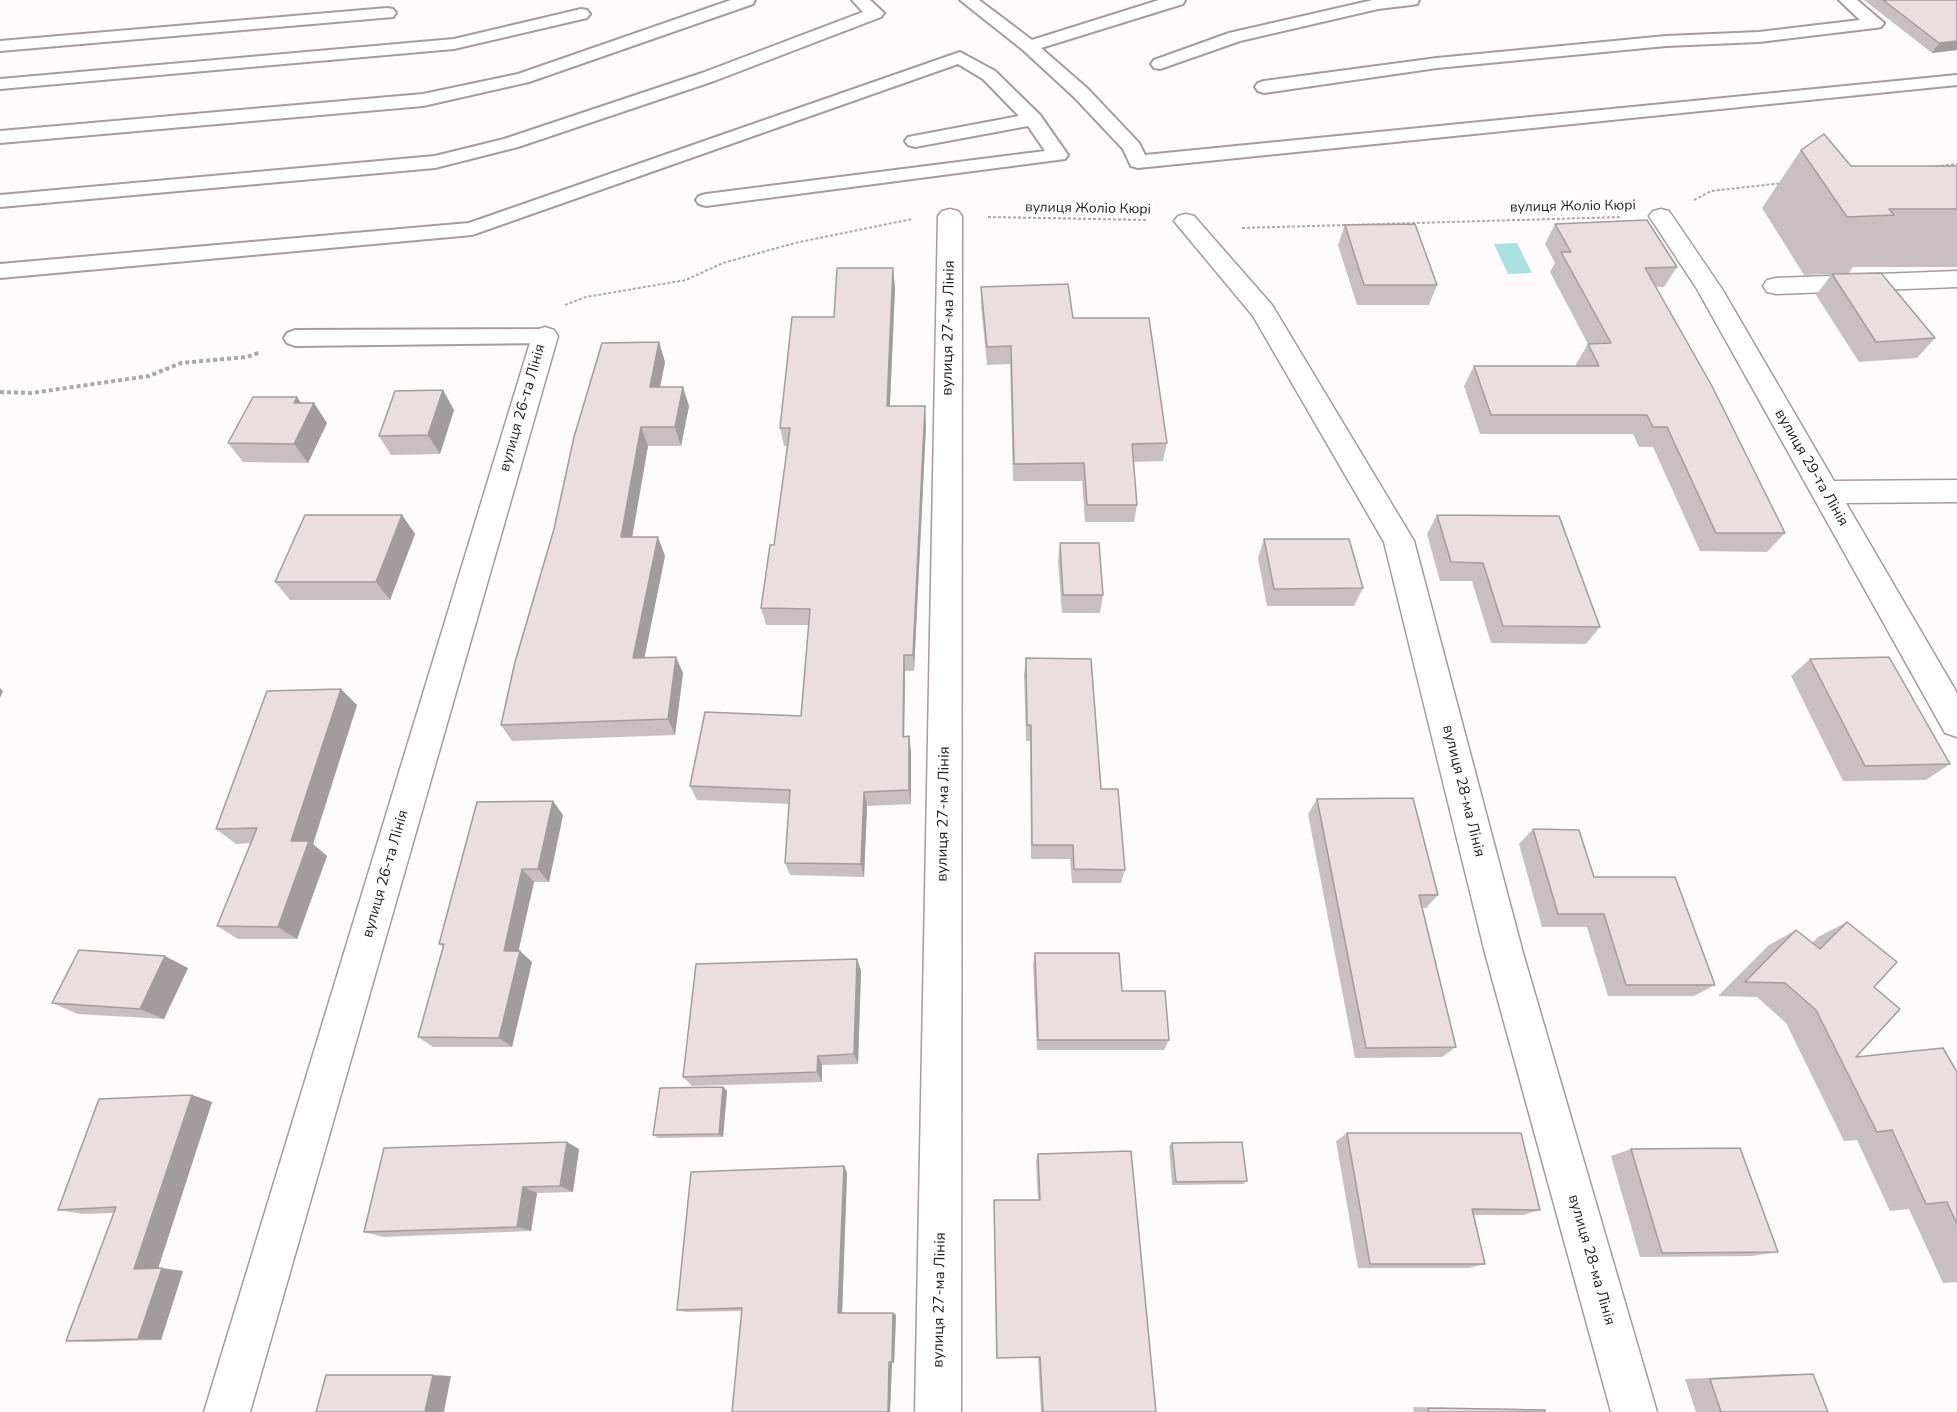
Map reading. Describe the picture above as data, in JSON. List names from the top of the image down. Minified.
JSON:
{"streets":{"street":["вулиця 27-ма Лінія","вулиця 26-та Лінія","вулиця 29-та Лінія","вулиця 28-ма Лінія"],"path":["вулиця Жоліо Кюрі"]},"crossings":[["вулиця Жоліо Кюрі","вулиця 27-ма Лінія"],["вулиця Жоліо Кюрі","вулиця 26-та Лінія"],["вулиця Жоліо Кюрі","вулиця 29-та Лінія"],["вулиця Жоліо Кюрі","вулиця 28-ма Лінія"]]}
